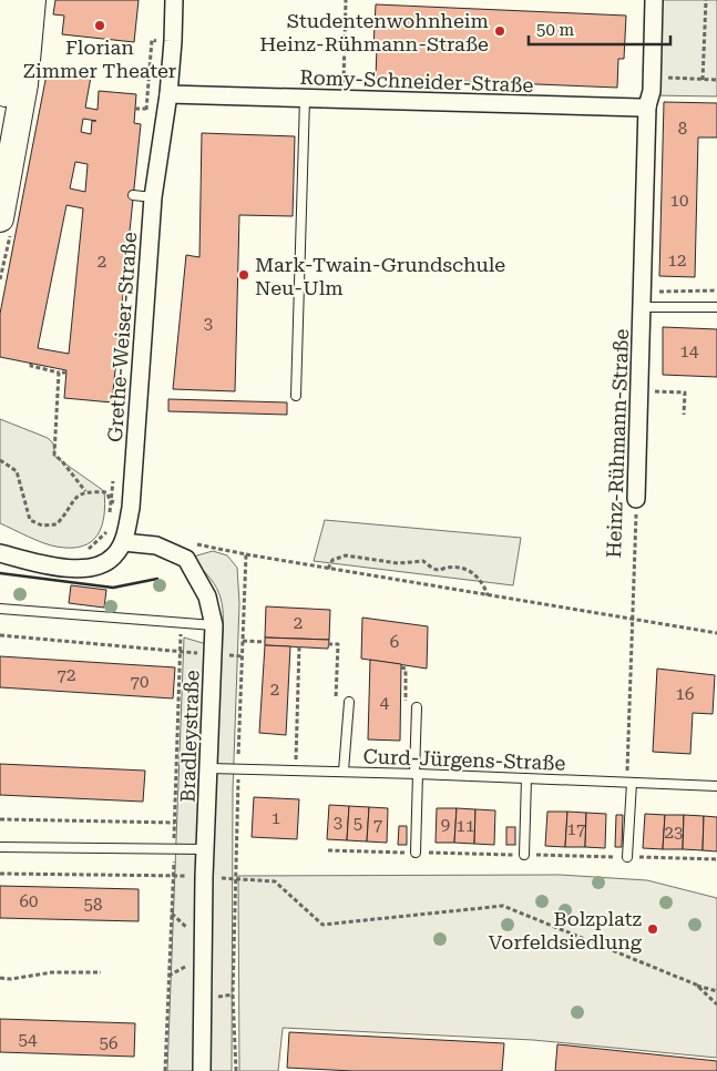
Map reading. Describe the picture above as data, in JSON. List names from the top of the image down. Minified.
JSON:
{"streets":{"street":["Romy-Schneider-Straße","Grethe-Weiser-Straße","Heinz-Rühmann-Straße","Bradleystraße"],"lane":["Curd-Jürgens-Straße"]},"crossings":[["Romy-Schneider-Straße","Grethe-Weiser-Straße"],["Romy-Schneider-Straße","Heinz-Rühmann-Straße"],["Grethe-Weiser-Straße","Bradleystraße"],["Heinz-Rühmann-Straße","Curd-Jürgens-Straße"],["Bradleystraße","Curd-Jürgens-Straße"]],"places":["Florian Zimmer Theater","Studentenwohnheim Heinz-Rühmann-Straße","Mark-Twain-Grundschule Neu-Ulm","Bolzplatz Vorfeldsiedlung"],"house_numbers":["8","10","12","2","3","14","2","6","72","70","2","16","4","1","3","5","7","9","11","17","23","60","58","54","56"],"scale_bar":"50 m"}
